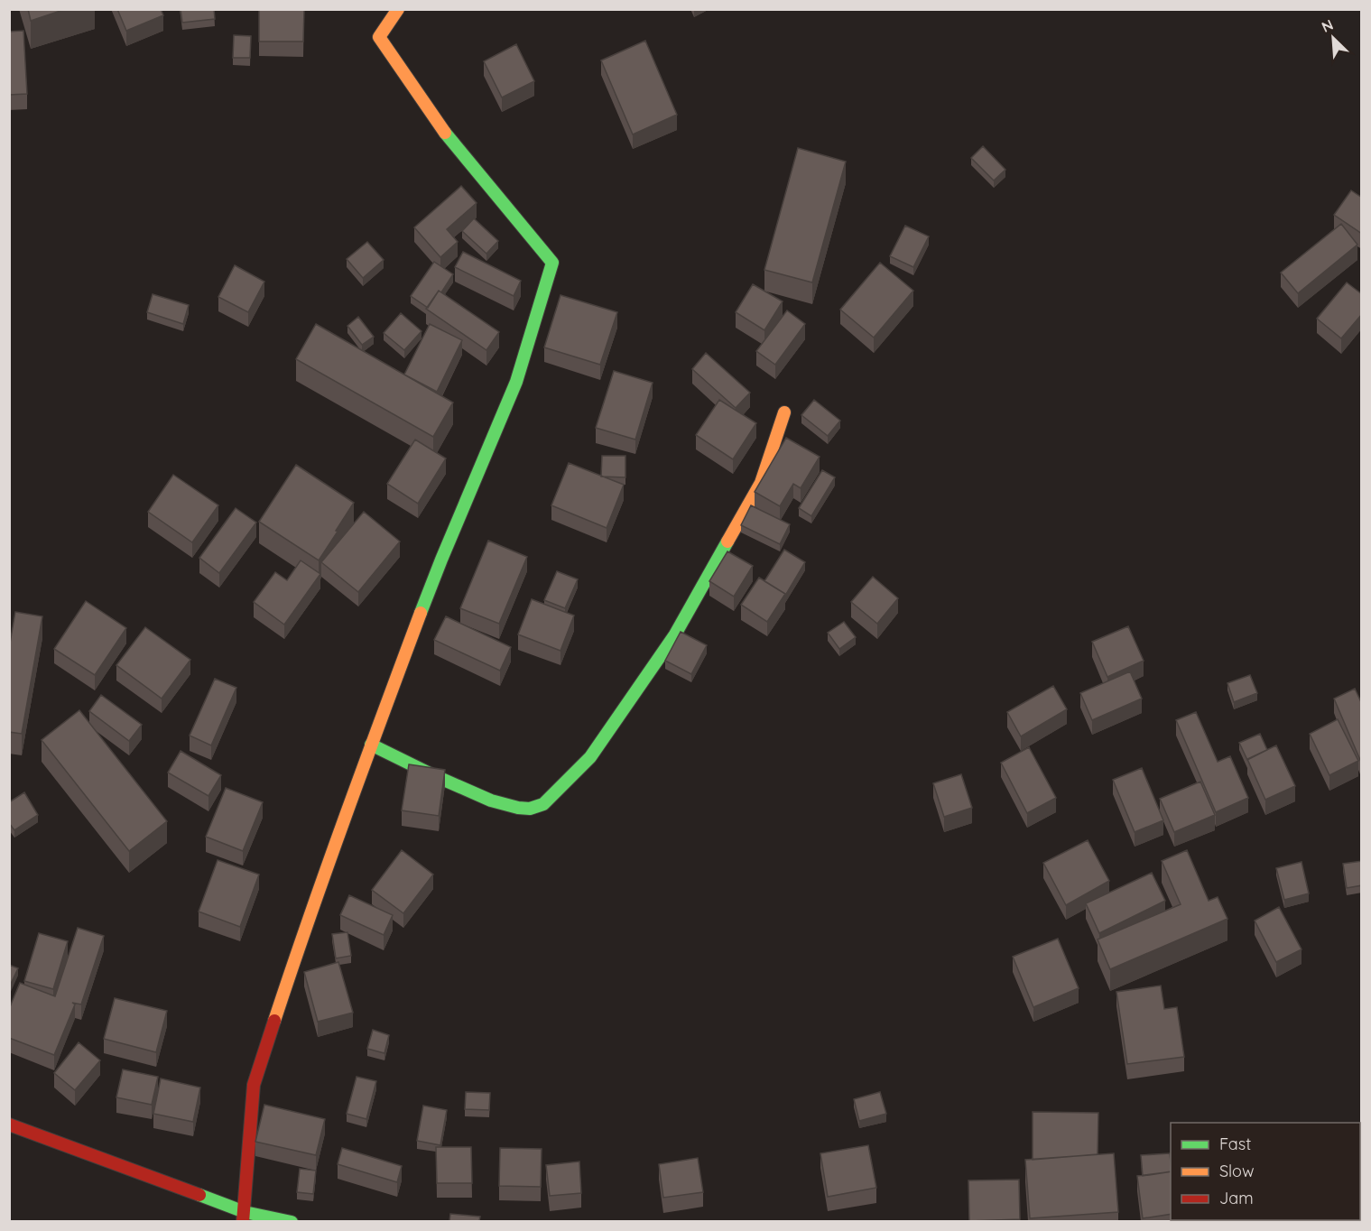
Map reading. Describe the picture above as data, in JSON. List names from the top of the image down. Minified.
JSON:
{"legend":["Fast","Slow","Jam"],"north":"top left"}
